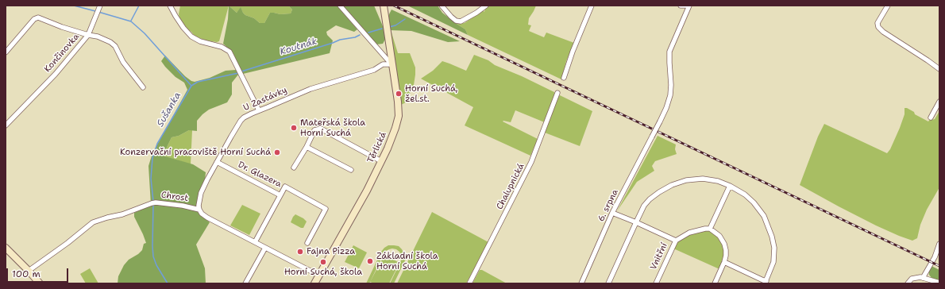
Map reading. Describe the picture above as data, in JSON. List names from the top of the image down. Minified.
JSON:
{"streets":{"main road":["Těrlická"],"street":["Končinovka","U Zastávky","Dr. Glazera","Chalupnická","Chrost","6. srpna","Vnitřní"]},"crossings":[["U Zastávky","Těrlická"],["U Zastávky","Dr. Glazera"],["U Zastávky","Chrost"],["Těrlická","Chrost"]],"water":["Koutnák","Sušanka"],"places":["Horní Suchá, žel.st.","Mateřská škola Horní Suchá","Konzervační pracoviště Horní Suchá","Fajna Pizza","Základní škola Horní Suchá","Horní Suchá, škola"],"scale_bar":"100 m"}
